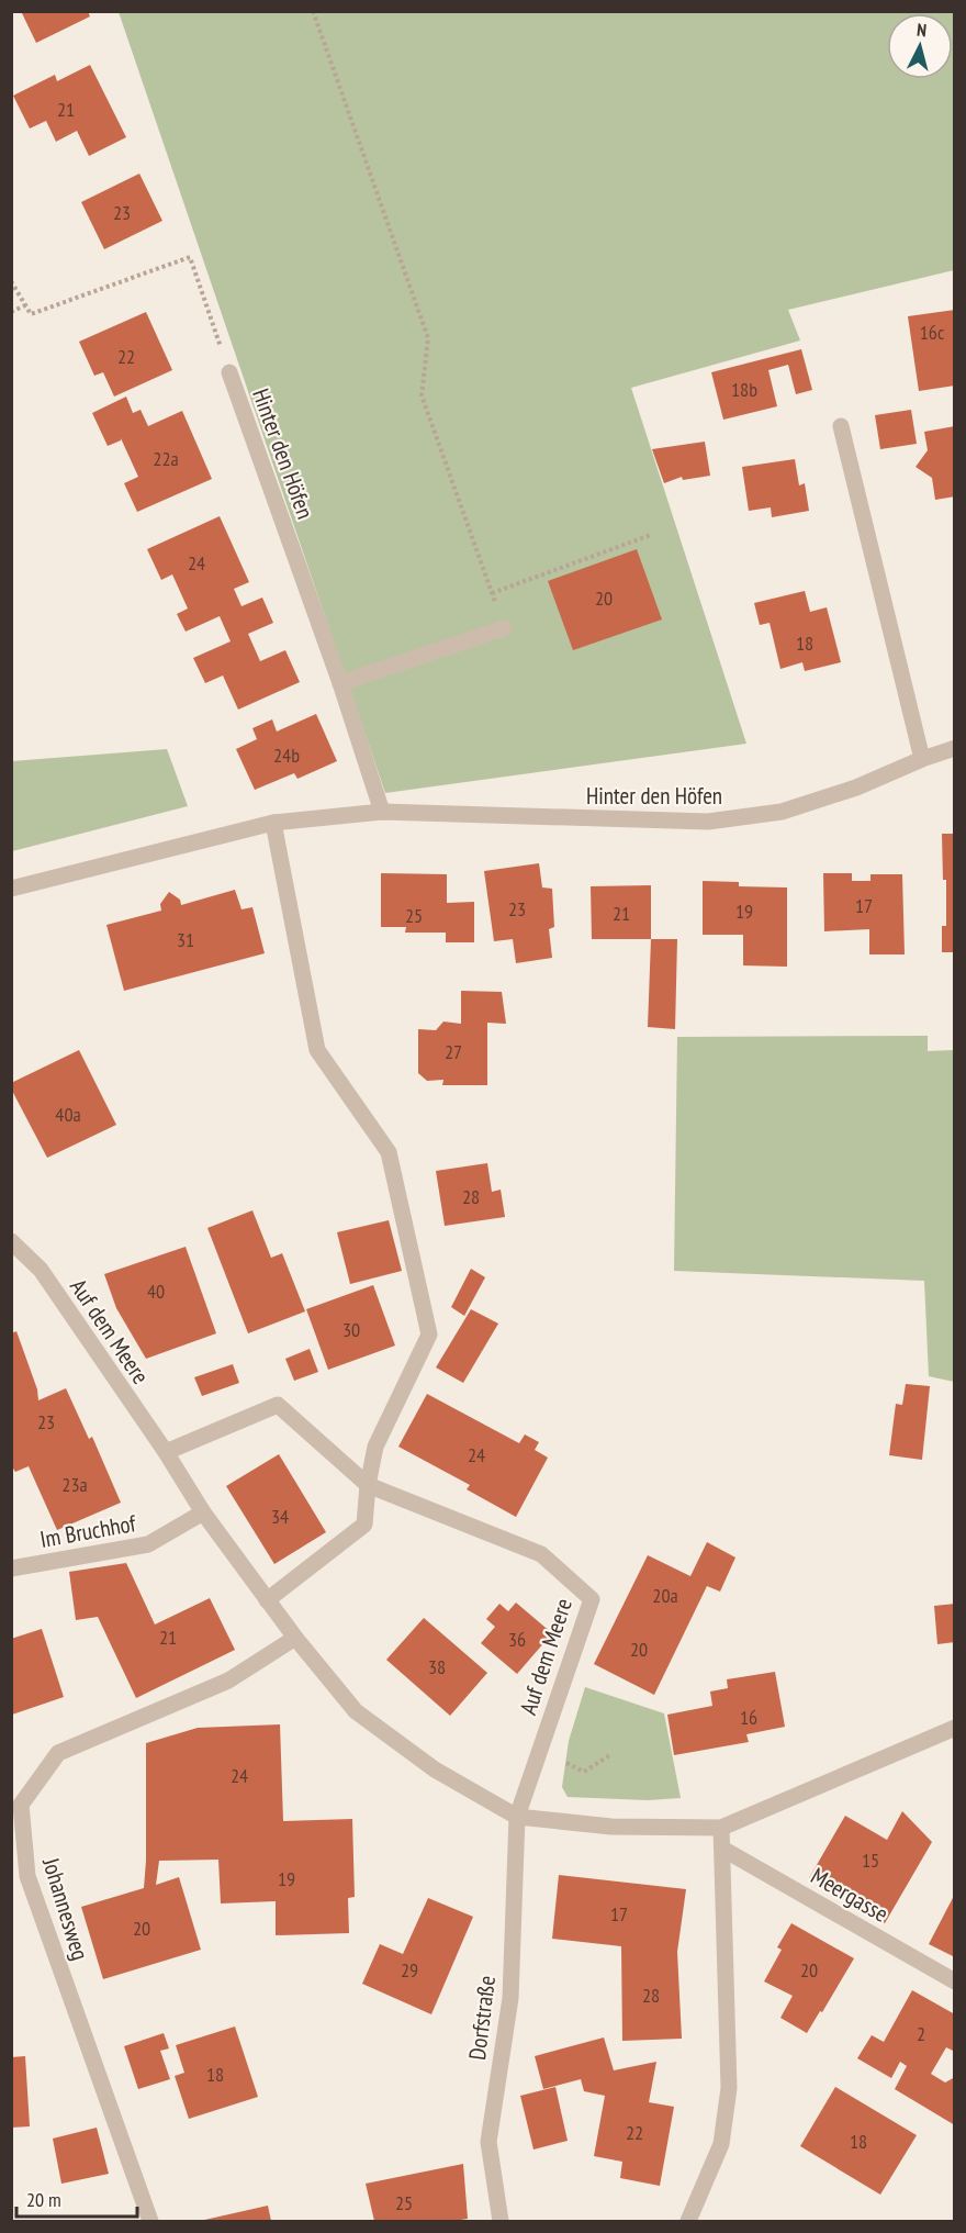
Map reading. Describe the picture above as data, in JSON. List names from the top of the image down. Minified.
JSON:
{"streets":{"street":["Hinter den Höfen","Auf dem Meere","Im Bruchhof","Meergasse","Johannesweg","Dorfstraße"]},"crossings":[["Auf dem Meere","Im Bruchhof"],["Auf dem Meere","Johannesweg"],["Auf dem Meere","Dorfstraße"]],"house_numbers":["21","23","16c","22","18b","22a","24","20","18","24b","17","23","19","21","25","31","27","40a","28","40","30","23","24","23a","34","20a","21","36","20","38","16","24","15","19","17","20","29","20","28","2","18","22","18","25"],"scale_bar":"20 m","north":"top"}
